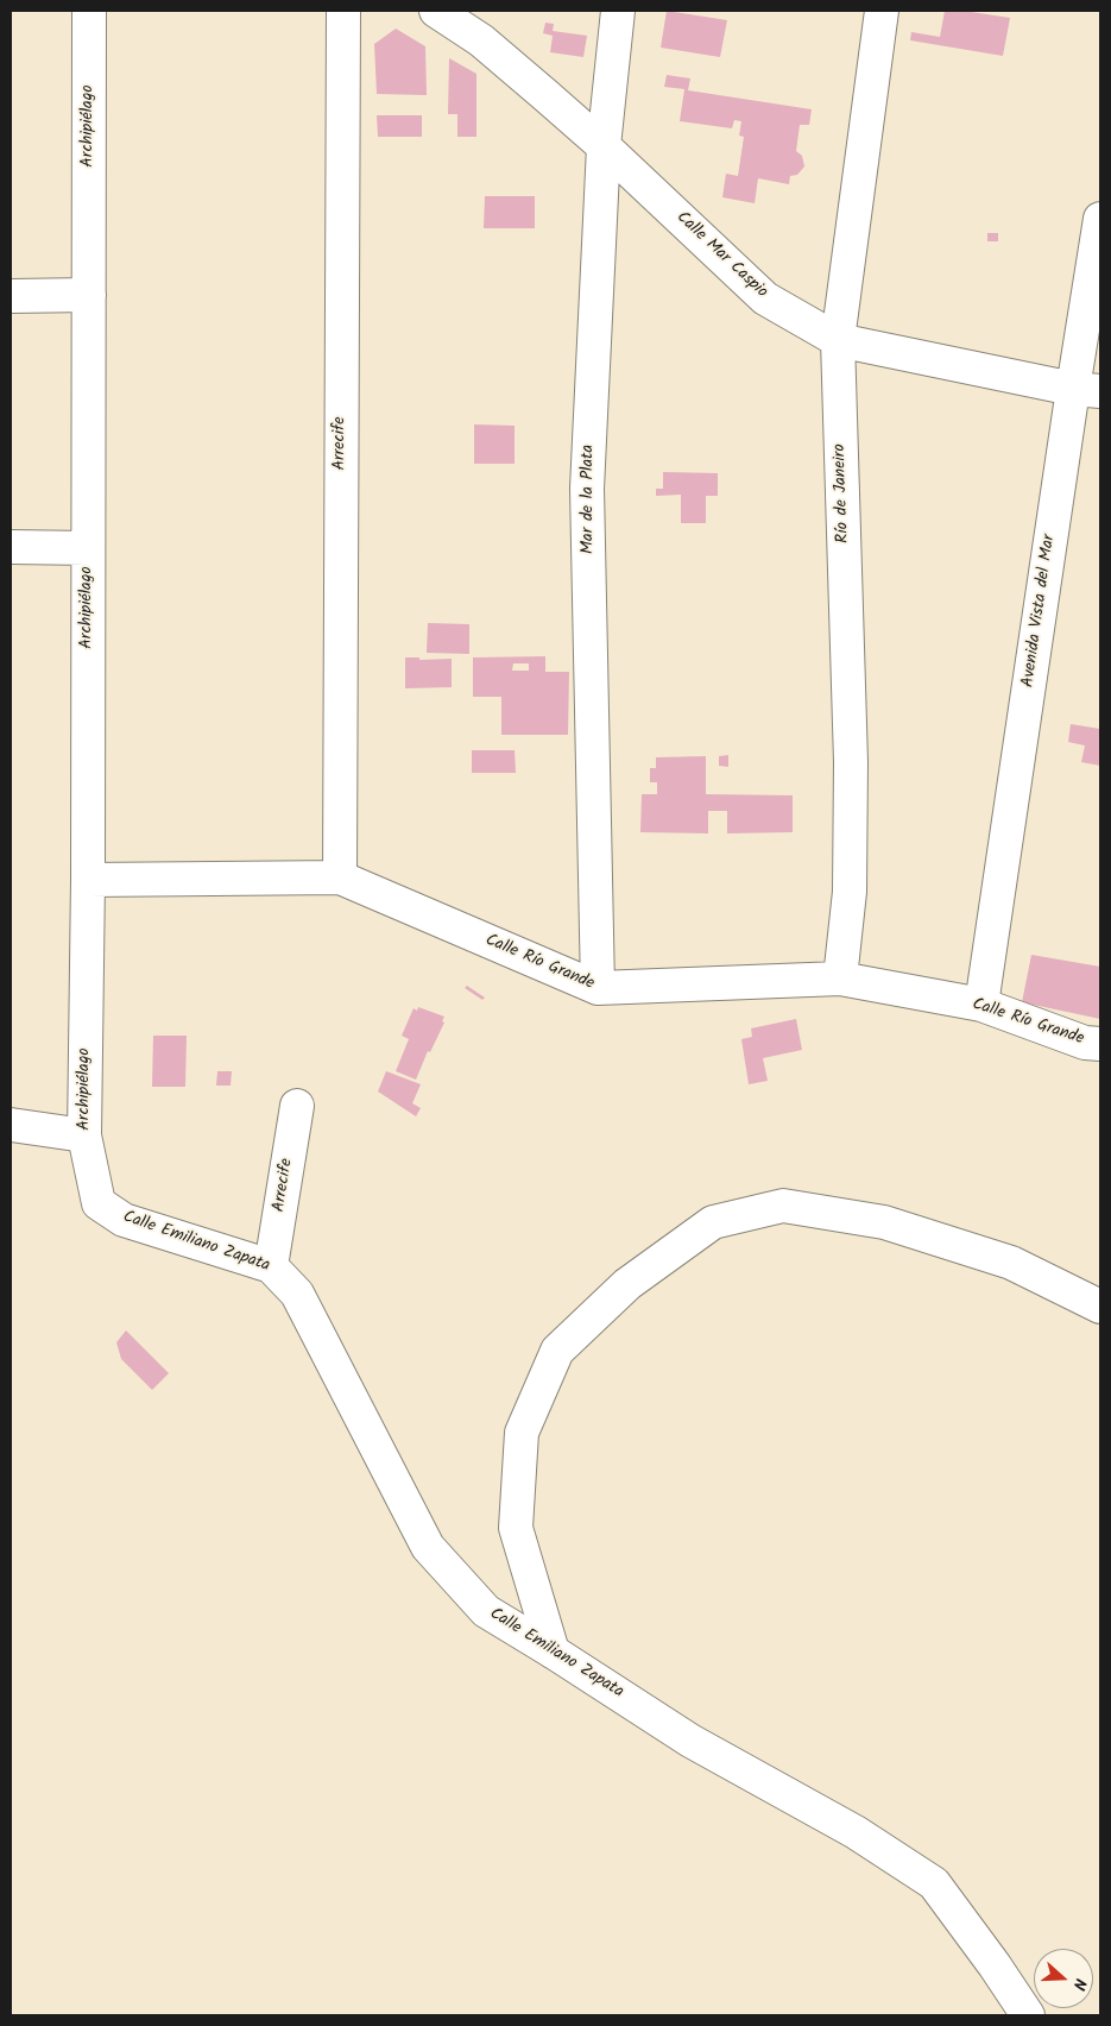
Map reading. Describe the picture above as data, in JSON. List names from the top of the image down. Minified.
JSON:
{"streets":{"street":["Archipiélago","Calle Mar Caspio","Arrecife","Río de Janeiro","Mar de la Plata","Avenida Vista del Mar","Calle Río Grande","Calle Emiliano Zapata"]},"crossings":[["Archipiélago","Calle Río Grande"],["Archipiélago","Calle Emiliano Zapata"],["Calle Mar Caspio","Río de Janeiro"],["Calle Mar Caspio","Mar de la Plata"],["Calle Mar Caspio","Avenida Vista del Mar"],["Arrecife","Calle Río Grande"],["Arrecife","Calle Emiliano Zapata"],["Río de Janeiro","Calle Río Grande"],["Mar de la Plata","Calle Río Grande"],["Avenida Vista del Mar","Calle Río Grande"]],"north":"right"}
